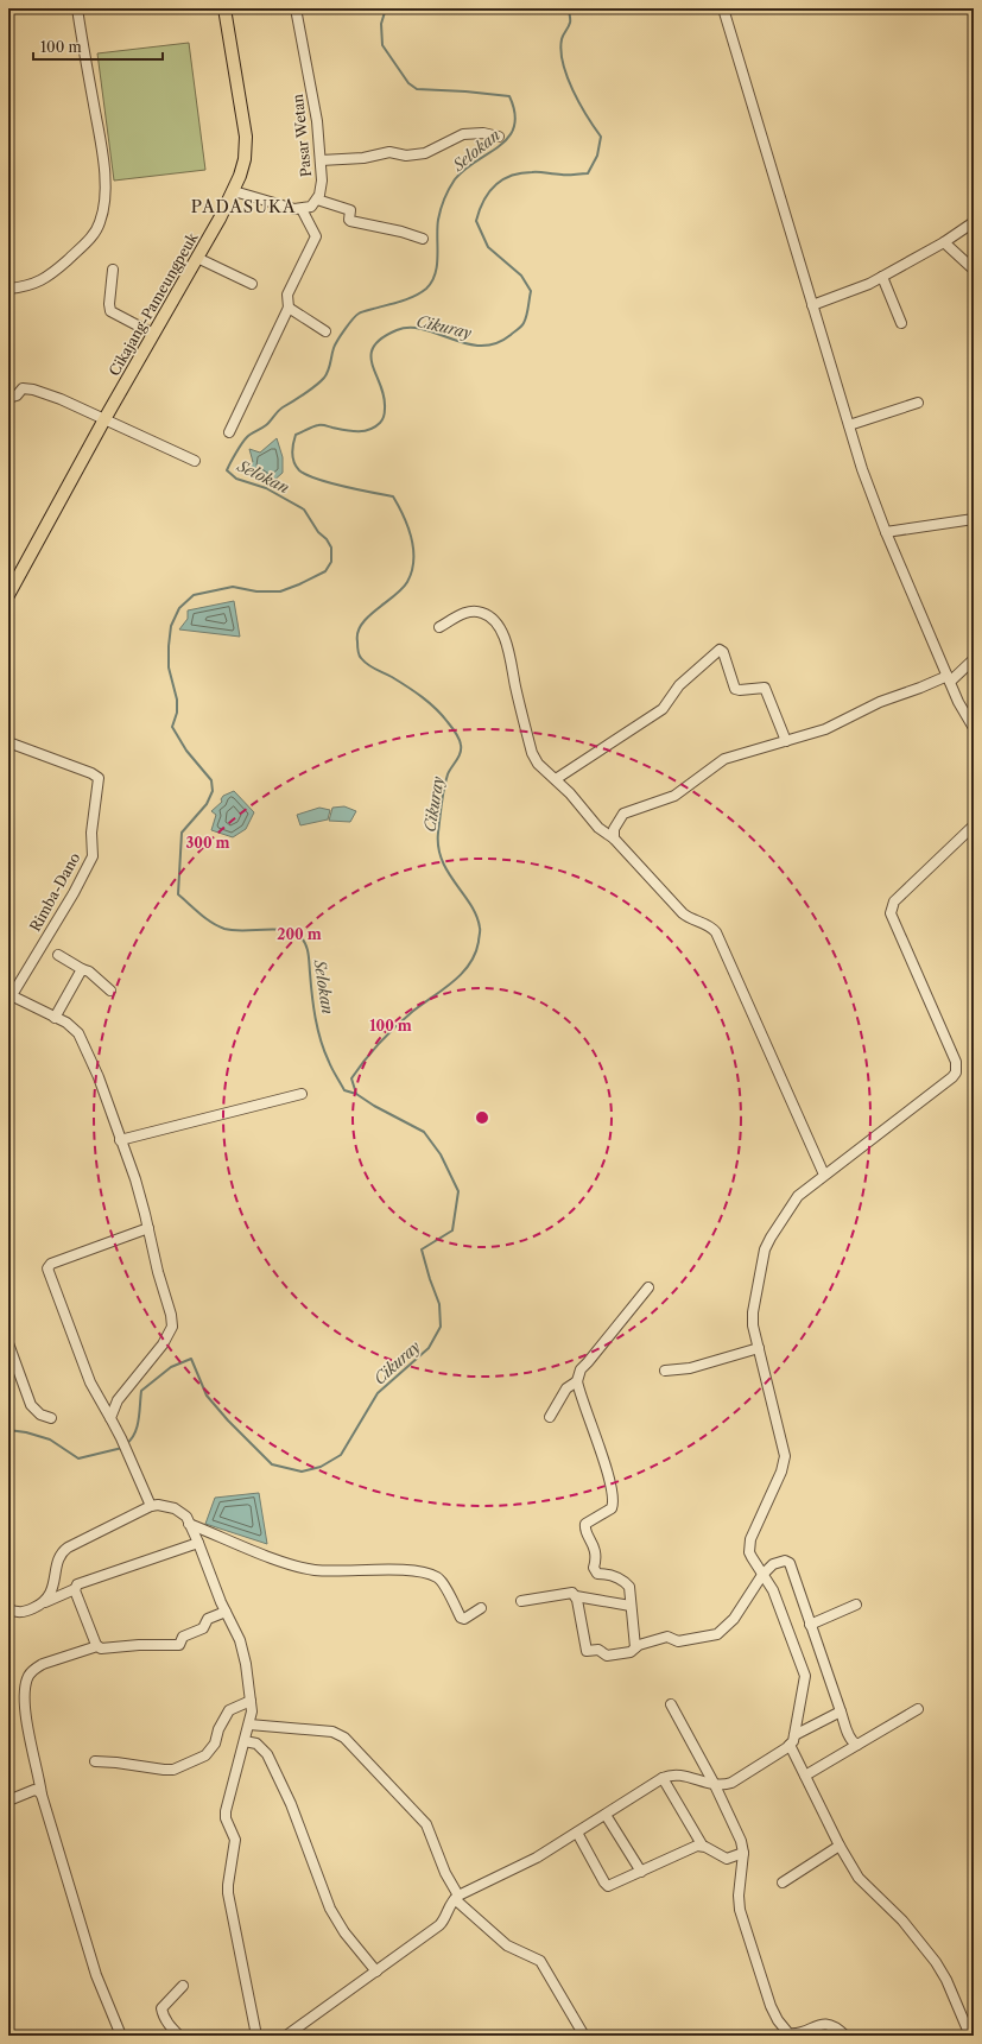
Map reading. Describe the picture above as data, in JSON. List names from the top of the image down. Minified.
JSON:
{"streets":{"main road":["Cikajang-Pameungpeuk"],"street":["Pasar Wetan","Rimba-Dano"]},"districts":["PADASUKA"],"water":["Selokan","Cikuray"],"scale_bar":"100 m","rings":["300 m","200 m","100 m"]}
